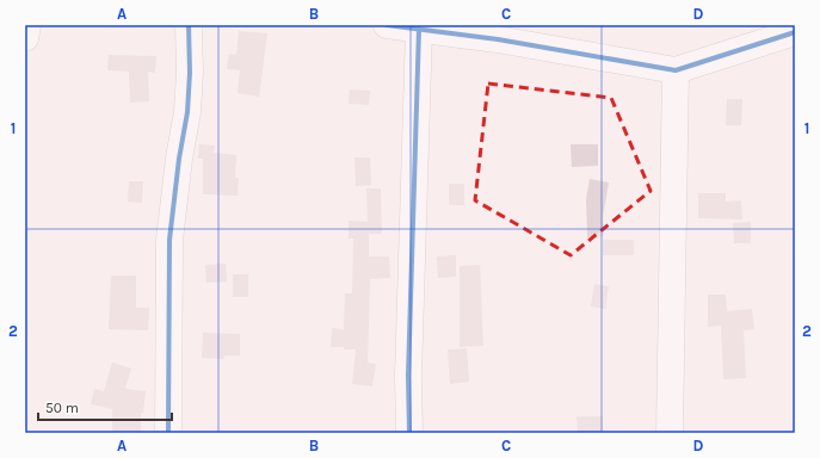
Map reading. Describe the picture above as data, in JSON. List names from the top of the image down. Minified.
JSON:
{"scale_bar":"50 m","grid":{"columns":["A","B","C","D"],"rows":["1","2"]}}
